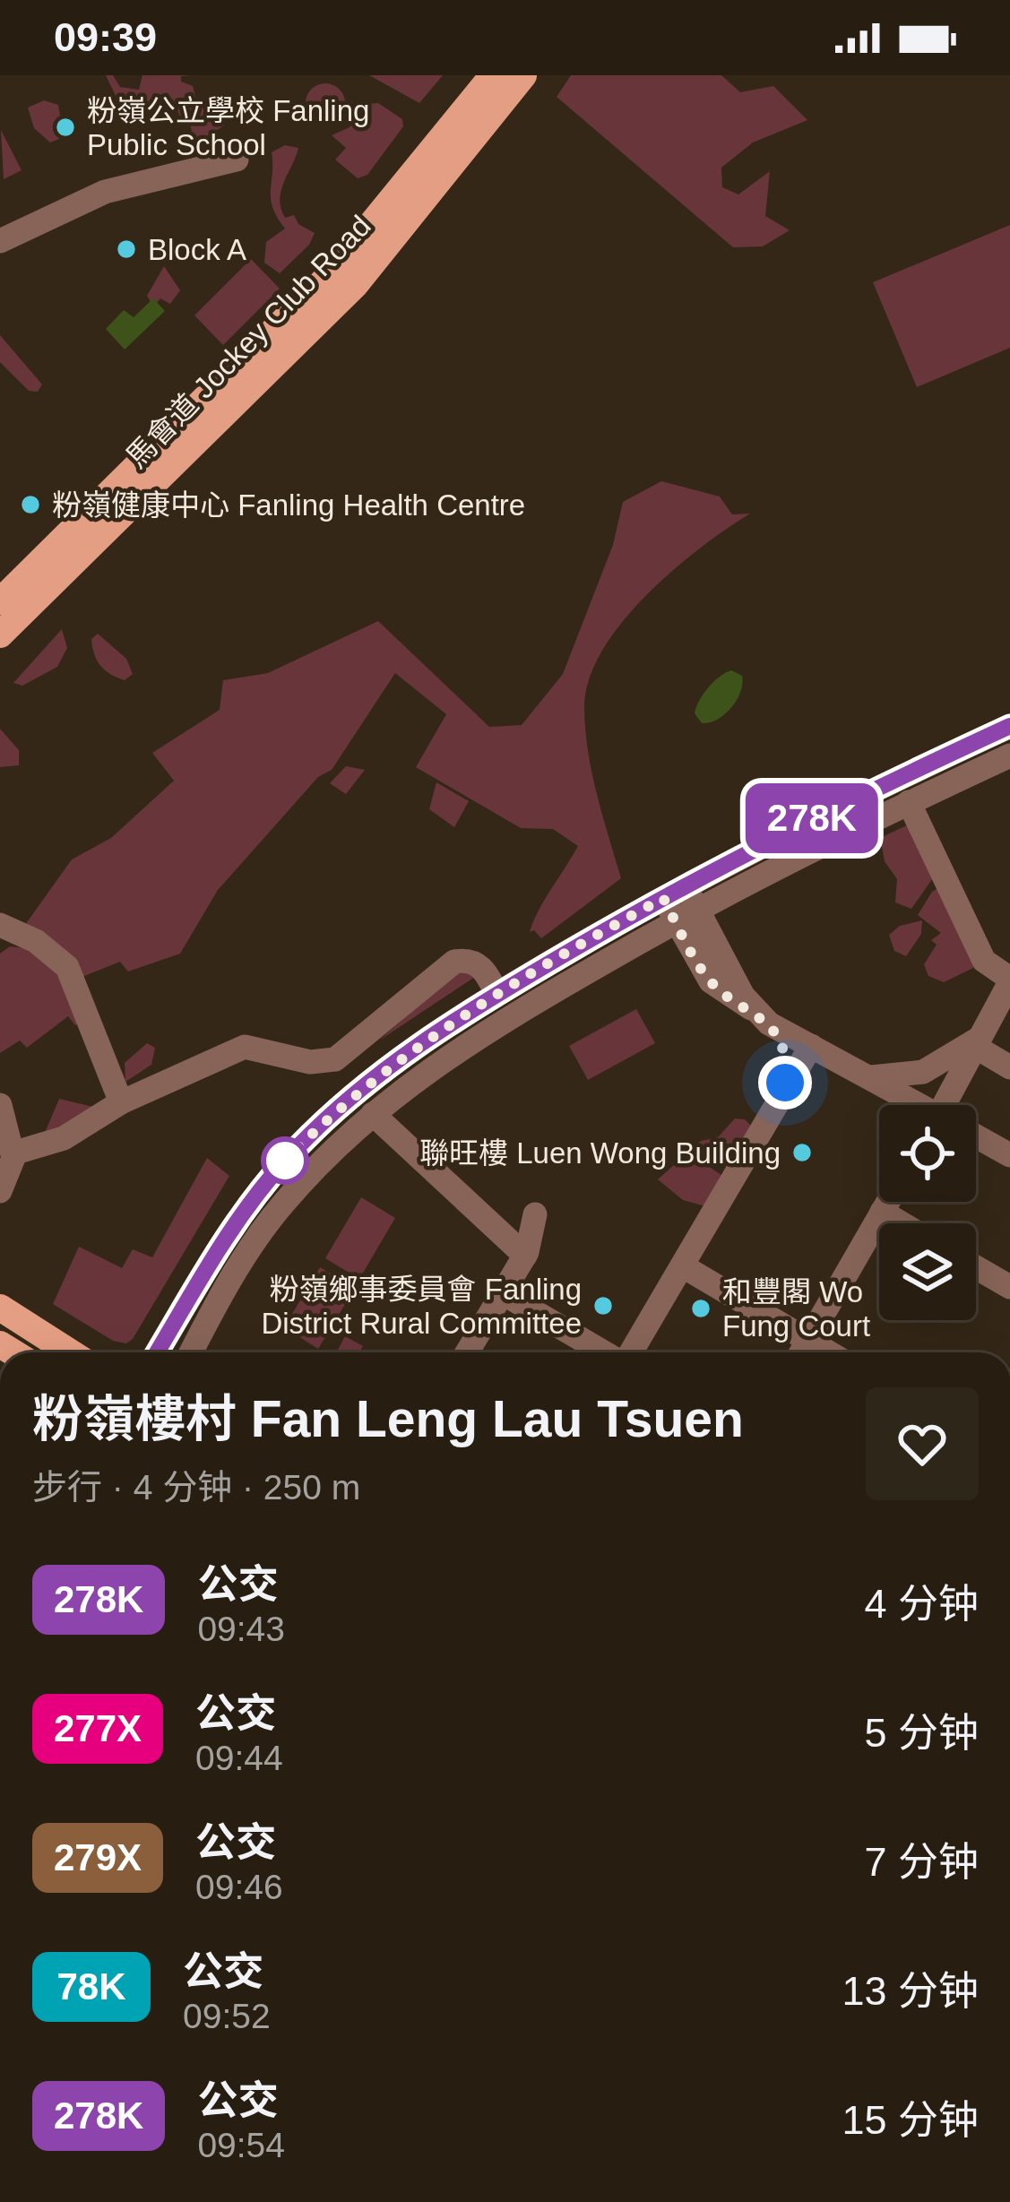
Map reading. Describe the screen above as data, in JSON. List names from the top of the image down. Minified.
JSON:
{"streets":{"main road":["馬會道 Jockey Club Road"]},"places":["粉嶺公立學校 Fanling Public School","Block A","粉嶺健康中心 Fanling Health Centre","聯旺樓 Luen Wong Building","粉嶺鄉事委員會 Fanling District Rural Committee","和豐閣 Wo Fung Court"],"lines":["bus line 278K"],"page":{"status":"09:39","on_map":"278K","heading":["粉嶺樓村 Fan Leng Lau Tsuen","步行 · 4 分钟 · 250 m"],"list":[{"mark":"278K","name":"公交","note":"09:43","value":"4 分钟"},{"mark":"277X","name":"公交","note":"09:44","value":"5 分钟"},{"mark":"279X","name":"公交","note":"09:46","value":"7 分钟"},{"mark":"78K","name":"公交","note":"09:52","value":"13 分钟"},{"mark":"278K","name":"公交","note":"09:54","value":"15 分钟"}]}}
